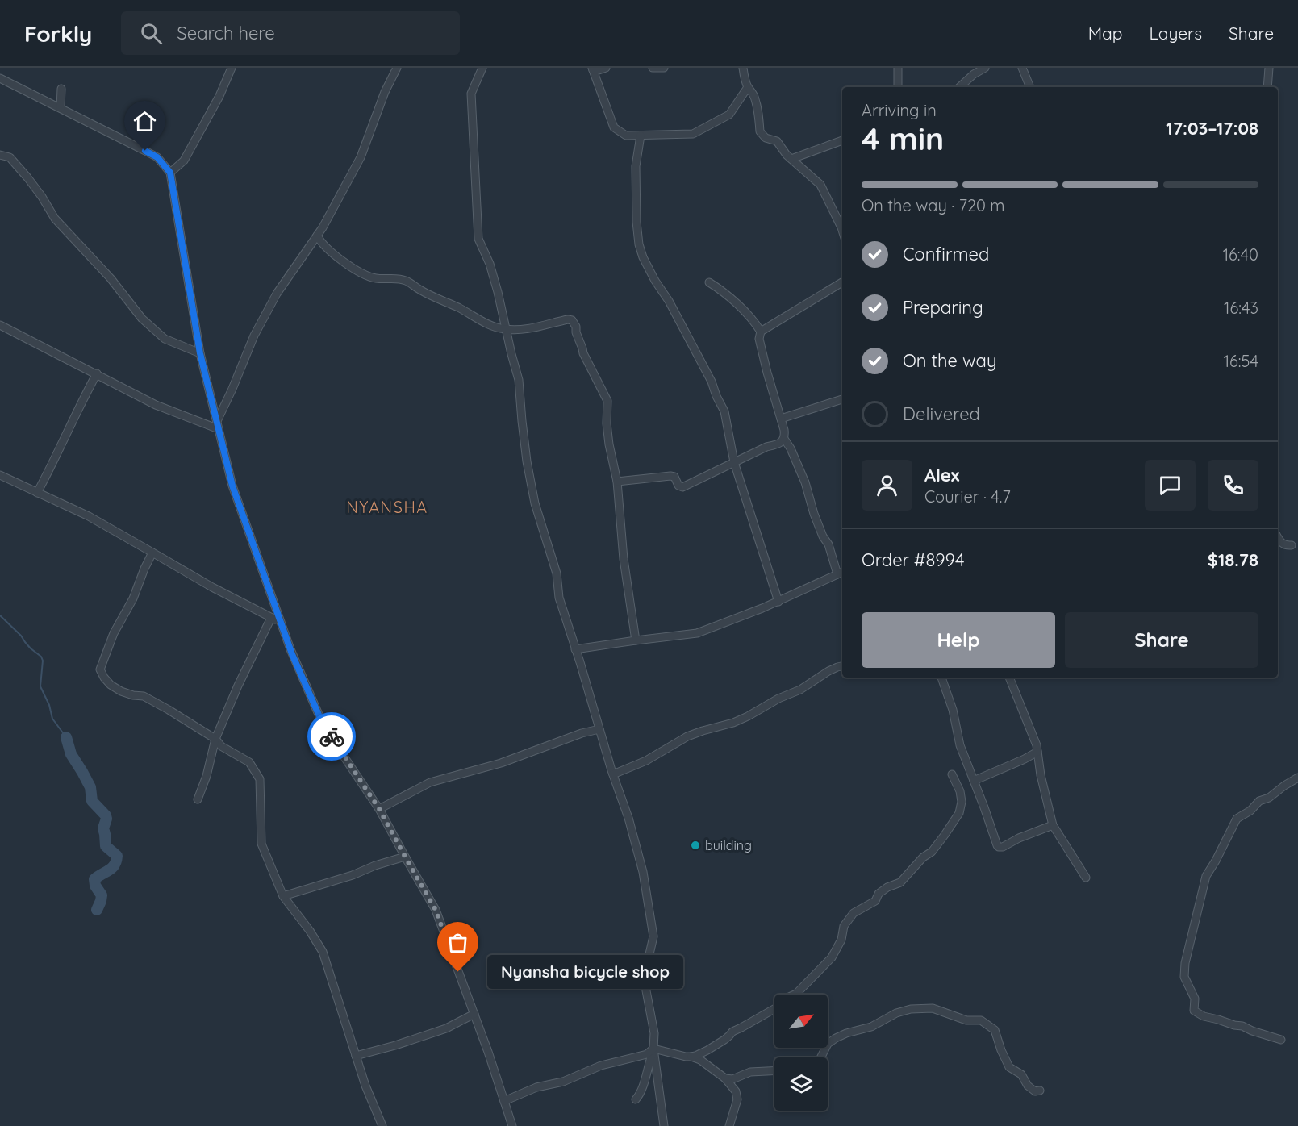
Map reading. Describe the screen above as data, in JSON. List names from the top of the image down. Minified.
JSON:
{"districts":["NYANSHA"],"places":["building","Nyansha bicycle shop"],"north":"top right","page":{"header":"Forkly","search":"Search here","nav":["Map","Layers","Share"],"heading":["4 min","Arriving in","17:03–17:08"],"panel":["Alex","Courier · 4.7","Order #8994","$18.78"],"bar":"On the way · 720 m","list":[["Confirmed","16:40"],["Preparing","16:43"],["On the way","16:54"],"Delivered"],"buttons":["Help","Share"],"bubble":"Nyansha bicycle shop"}}
